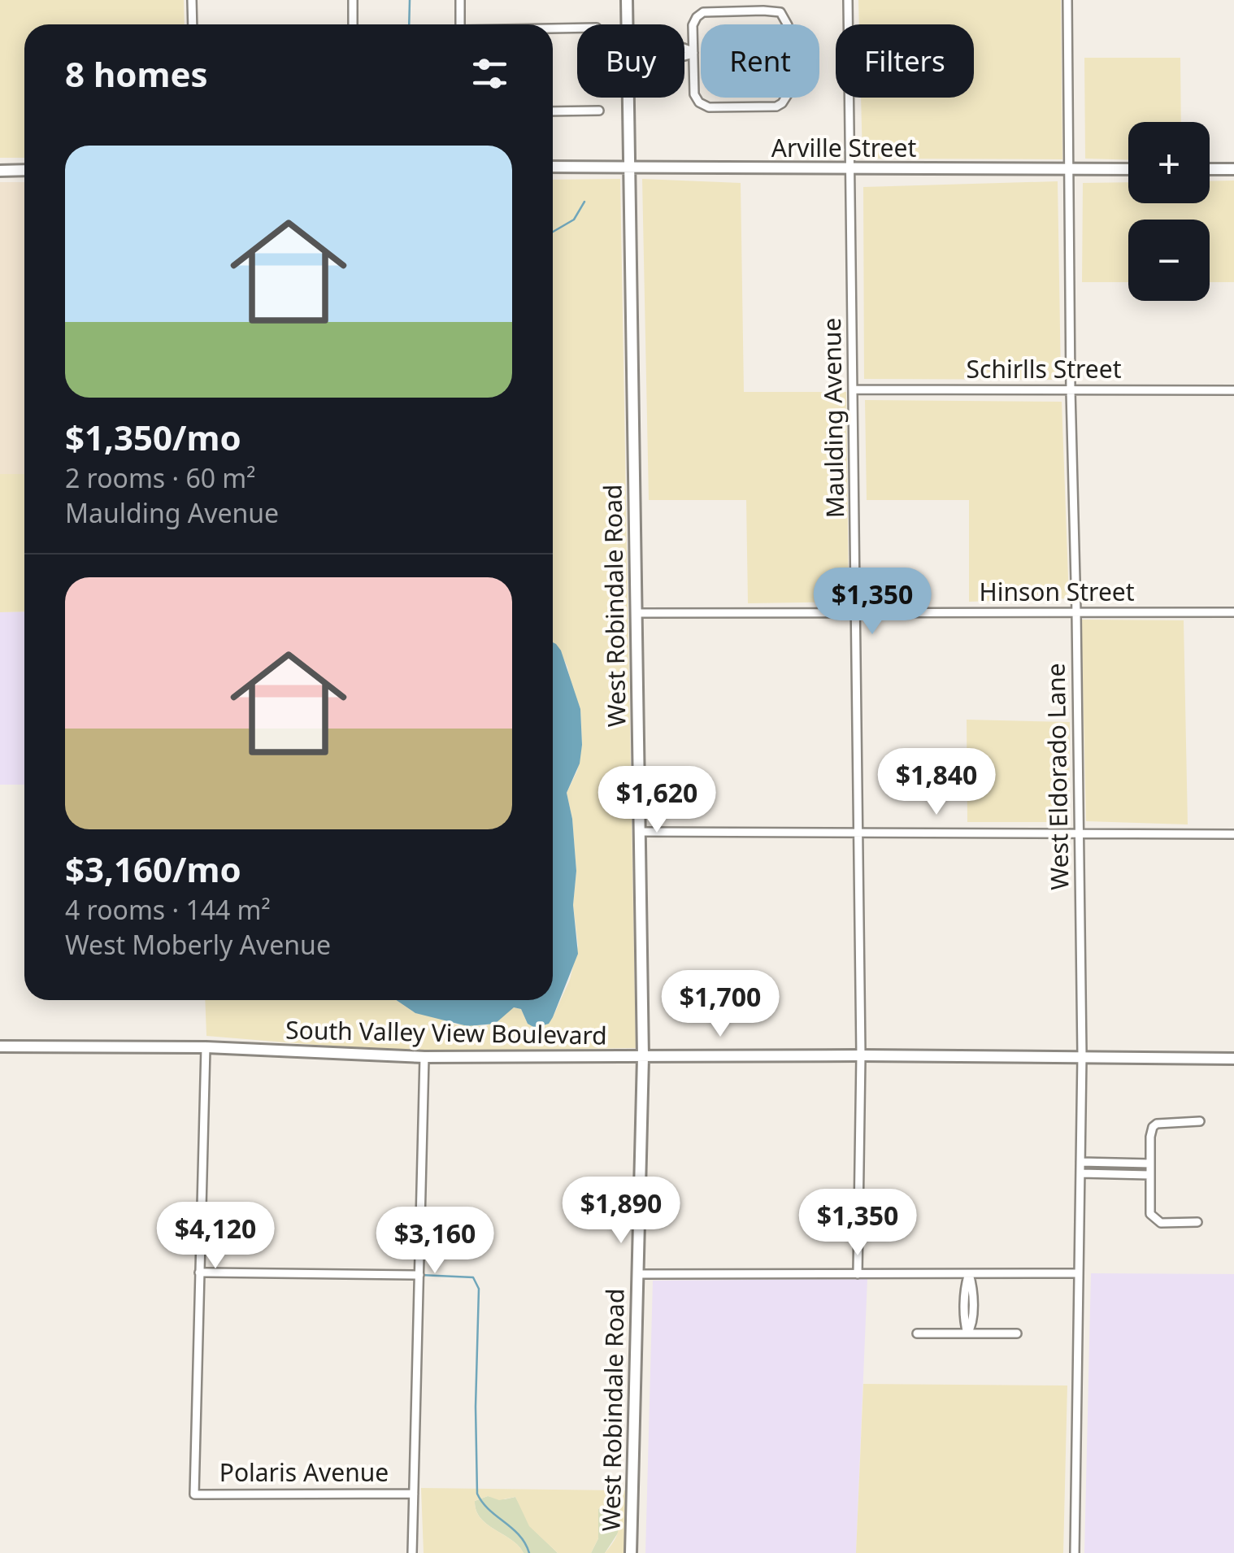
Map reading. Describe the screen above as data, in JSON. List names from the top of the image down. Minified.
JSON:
{"streets":{"street":["Arville Street","Schirlls Street","Maulding Avenue","Hinson Street","West Robindale Road","West Eldorado Lane","South Valley View Boulevard","Polaris Avenue"]},"crossings":[["Arville Street","Maulding Avenue"],["Arville Street","West Robindale Road"],["Arville Street","West Eldorado Lane"],["Schirlls Street","Maulding Avenue"],["Schirlls Street","West Eldorado Lane"],["Maulding Avenue","Hinson Street"],["Maulding Avenue","South Valley View Boulevard"],["Hinson Street","West Robindale Road"],["Hinson Street","West Eldorado Lane"],["West Robindale Road","South Valley View Boulevard"],["West Eldorado Lane","South Valley View Boulevard"]],"page":{"chip":["Buy","Rent","Filters"],"heading":"8 homes","map_buttons":["+","−"],"list":[{"name":"$1,350/mo","note":"2 rooms · 60 m² · Maulding Avenue"},{"name":"$3,160/mo","note":"4 rooms · 144 m² · West Moberly Avenue"}],"price":["$1,350","$1,840","$1,620","$1,700","$1,890","$1,350","$4,120","$3,160"]}}
